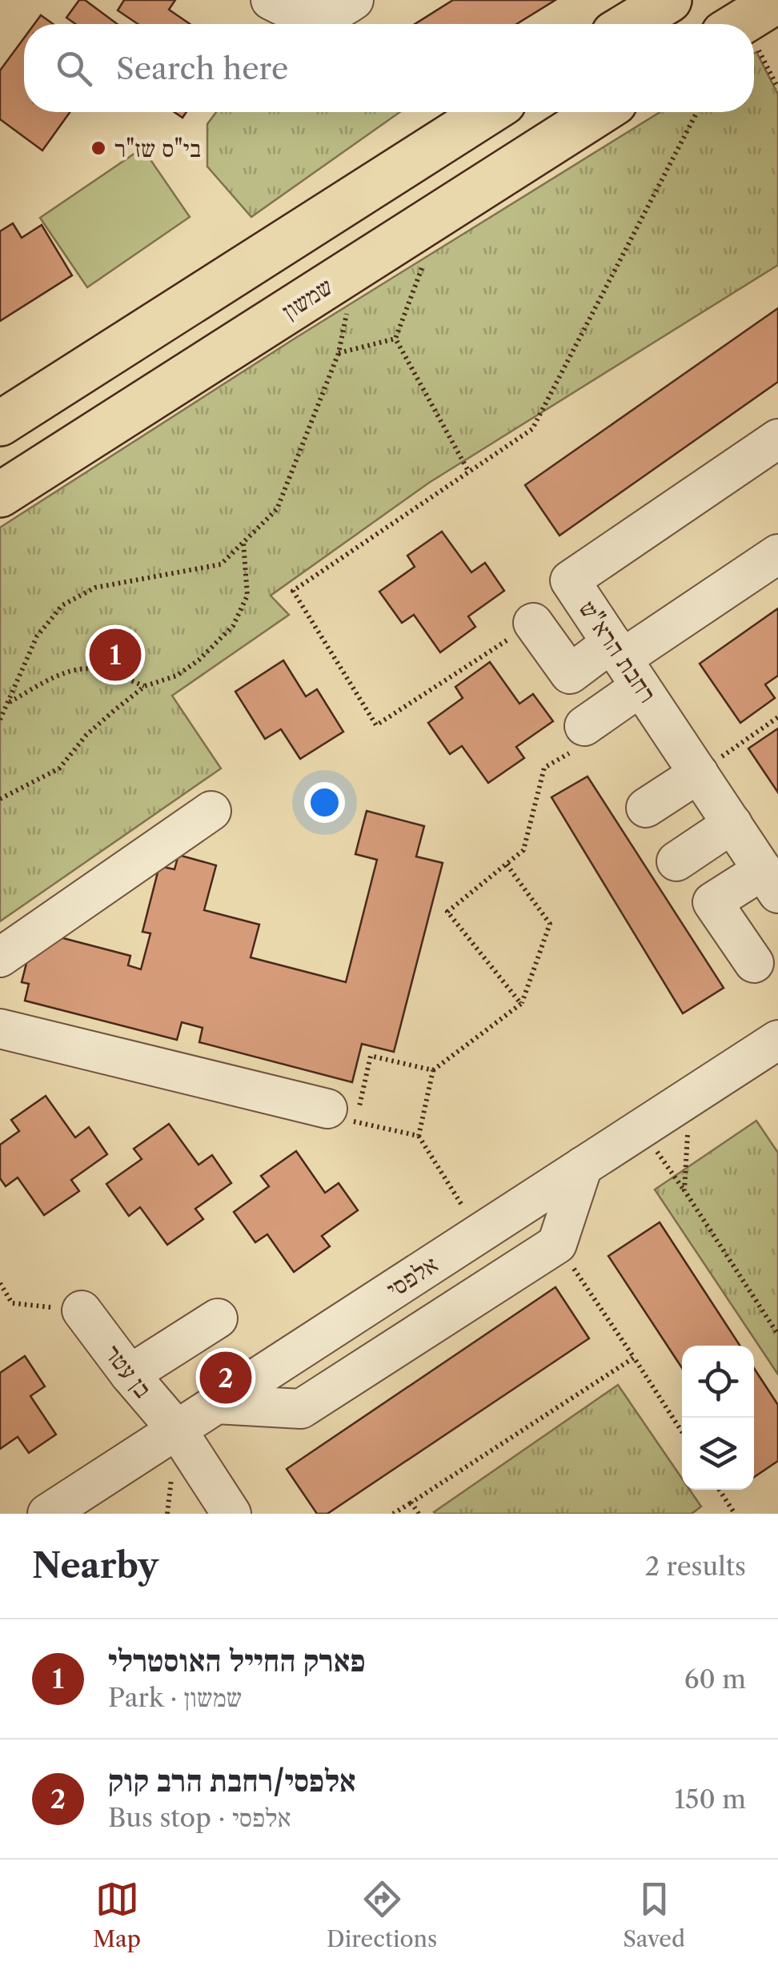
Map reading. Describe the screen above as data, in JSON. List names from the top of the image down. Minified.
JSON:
{"streets":{"main road":["שמשון"],"street":["רחבת הרא\"ש","אלפסי","בן עטר"]},"crossings":[["אלפסי","בן עטר"]],"places":["בי\"ס שז\"ר"],"page":{"search":"Search here","pins":["1","2"],"heading":["Nearby","2 results"],"list":[{"mark":"1","name":"פארק החייל האוסטרלי","note":"Park · שמשון","value":"60 m"},{"mark":"2","name":"אלפסי/רחבת הרב קוק","note":"Bus stop · אלפסי","value":"150 m"}],"nav":["Map","Directions","Saved"]}}
